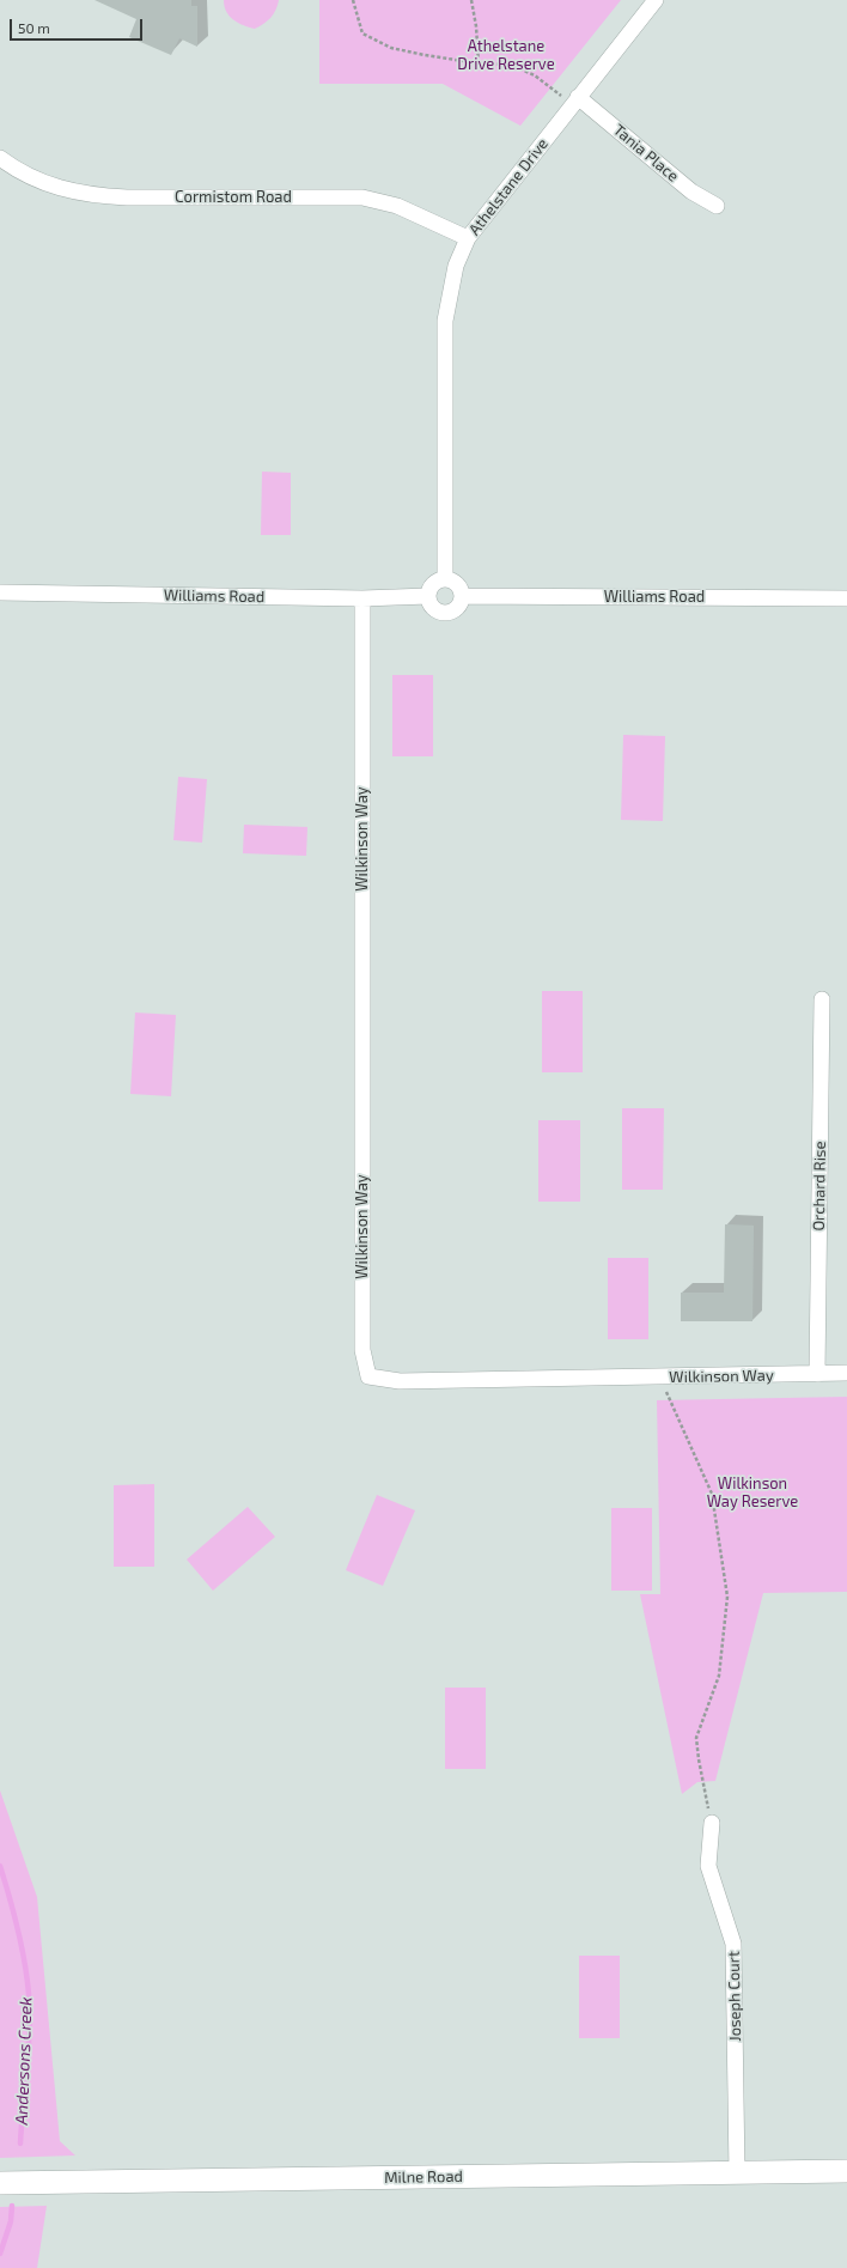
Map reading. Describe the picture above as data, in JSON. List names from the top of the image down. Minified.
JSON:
{"streets":{"street":["Tania Place","Athelstane Drive","Cormistom Road","Williams Road","Wilkinson Way","Orchard Rise","Joseph Court","Milne Road"]},"crossings":[["Tania Place","Athelstane Drive"],["Athelstane Drive","Cormistom Road"],["Athelstane Drive","Williams Road"],["Williams Road","Wilkinson Way"],["Wilkinson Way","Orchard Rise"],["Joseph Court","Milne Road"]],"water":["Andersons Creek"],"parks":["Athelstane Drive Reserve","Wilkinson Way Reserve"],"scale_bar":"50 m"}
